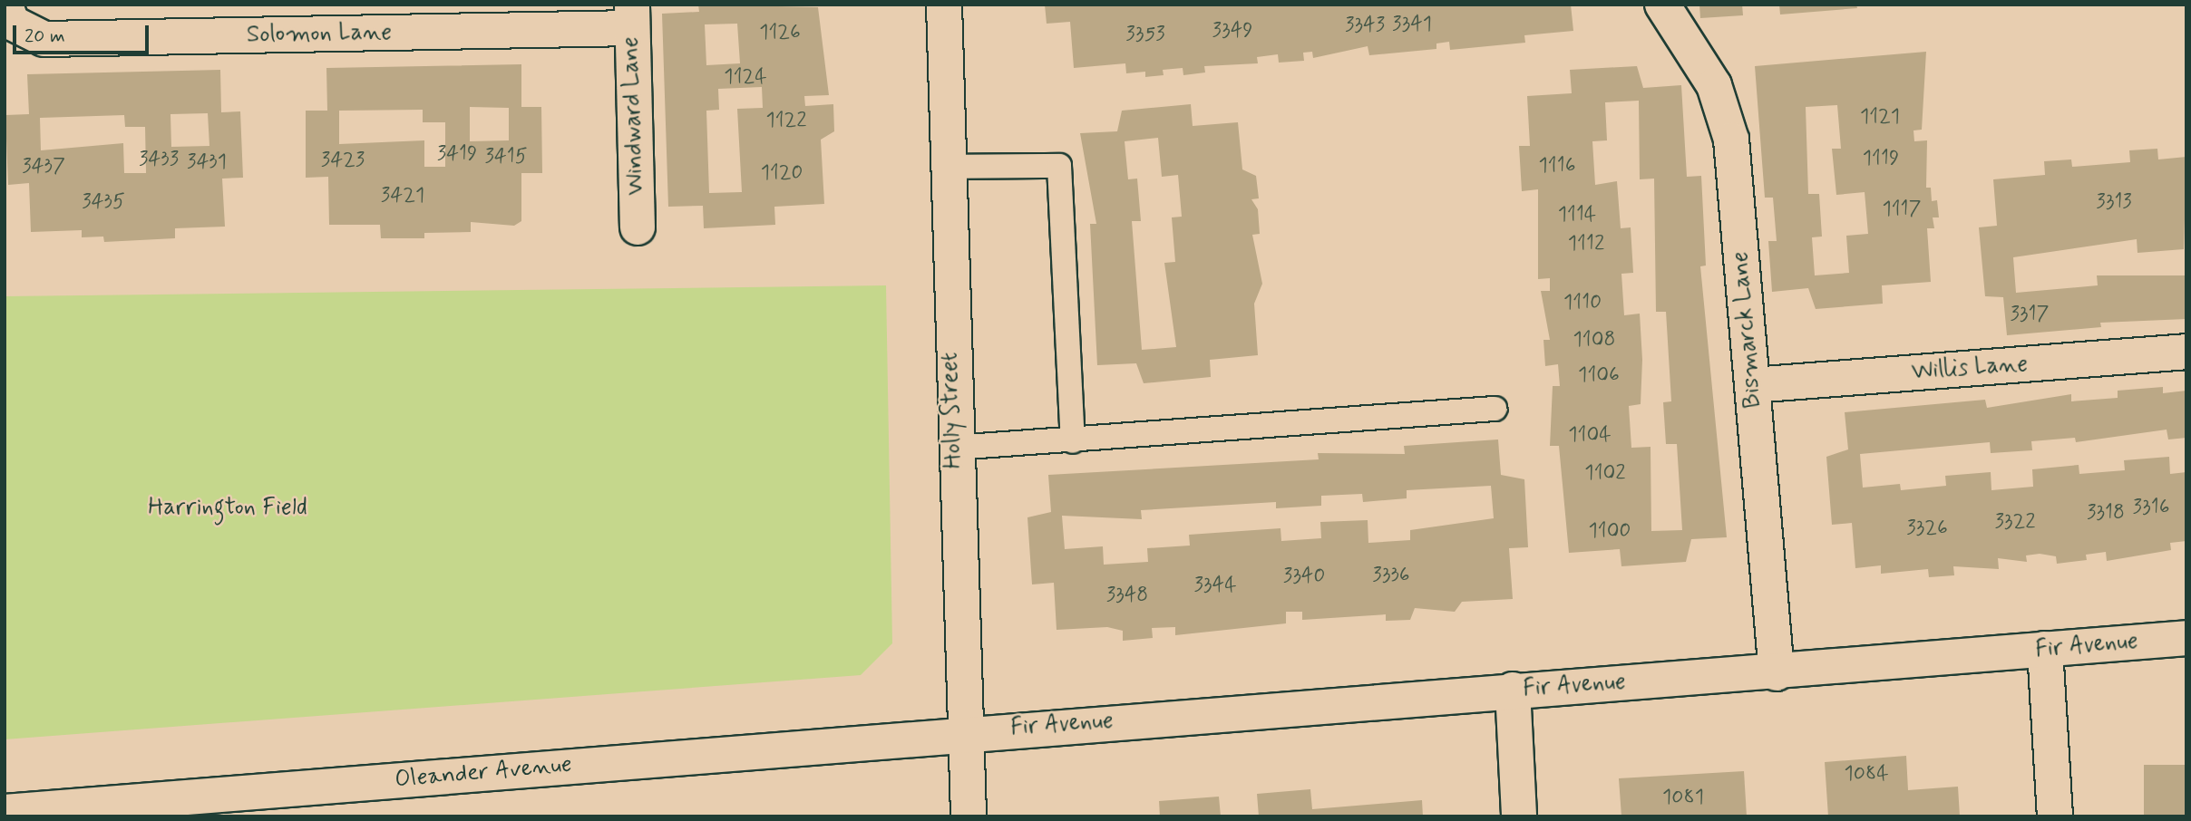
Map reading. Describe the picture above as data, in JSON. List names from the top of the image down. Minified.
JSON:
{"streets":{"street":["Solomon Lane","Windward Lane","Bismarck Lane","Willis Lane","Holly Street","Fir Avenue","Oleander Avenue"]},"crossings":[["Solomon Lane","Windward Lane"],["Bismarck Lane","Willis Lane"],["Bismarck Lane","Fir Avenue"],["Holly Street","Fir Avenue"],["Holly Street","Oleander Avenue"],["Fir Avenue","Oleander Avenue"]],"parks":["Harrington Field"],"house_numbers":["3341","3343","3349","1126","3353","1124","1121","1122","3419","3415","1119","3433","3423","3431","1116","3437","1120","3421","3435","3313","1117","1114","1112","1110","3317","1108","1106","1104","1102","3316","3318","3322","3326","1100","3336","3340","3344","3348","1084","1081"],"scale_bar":"20 m"}
